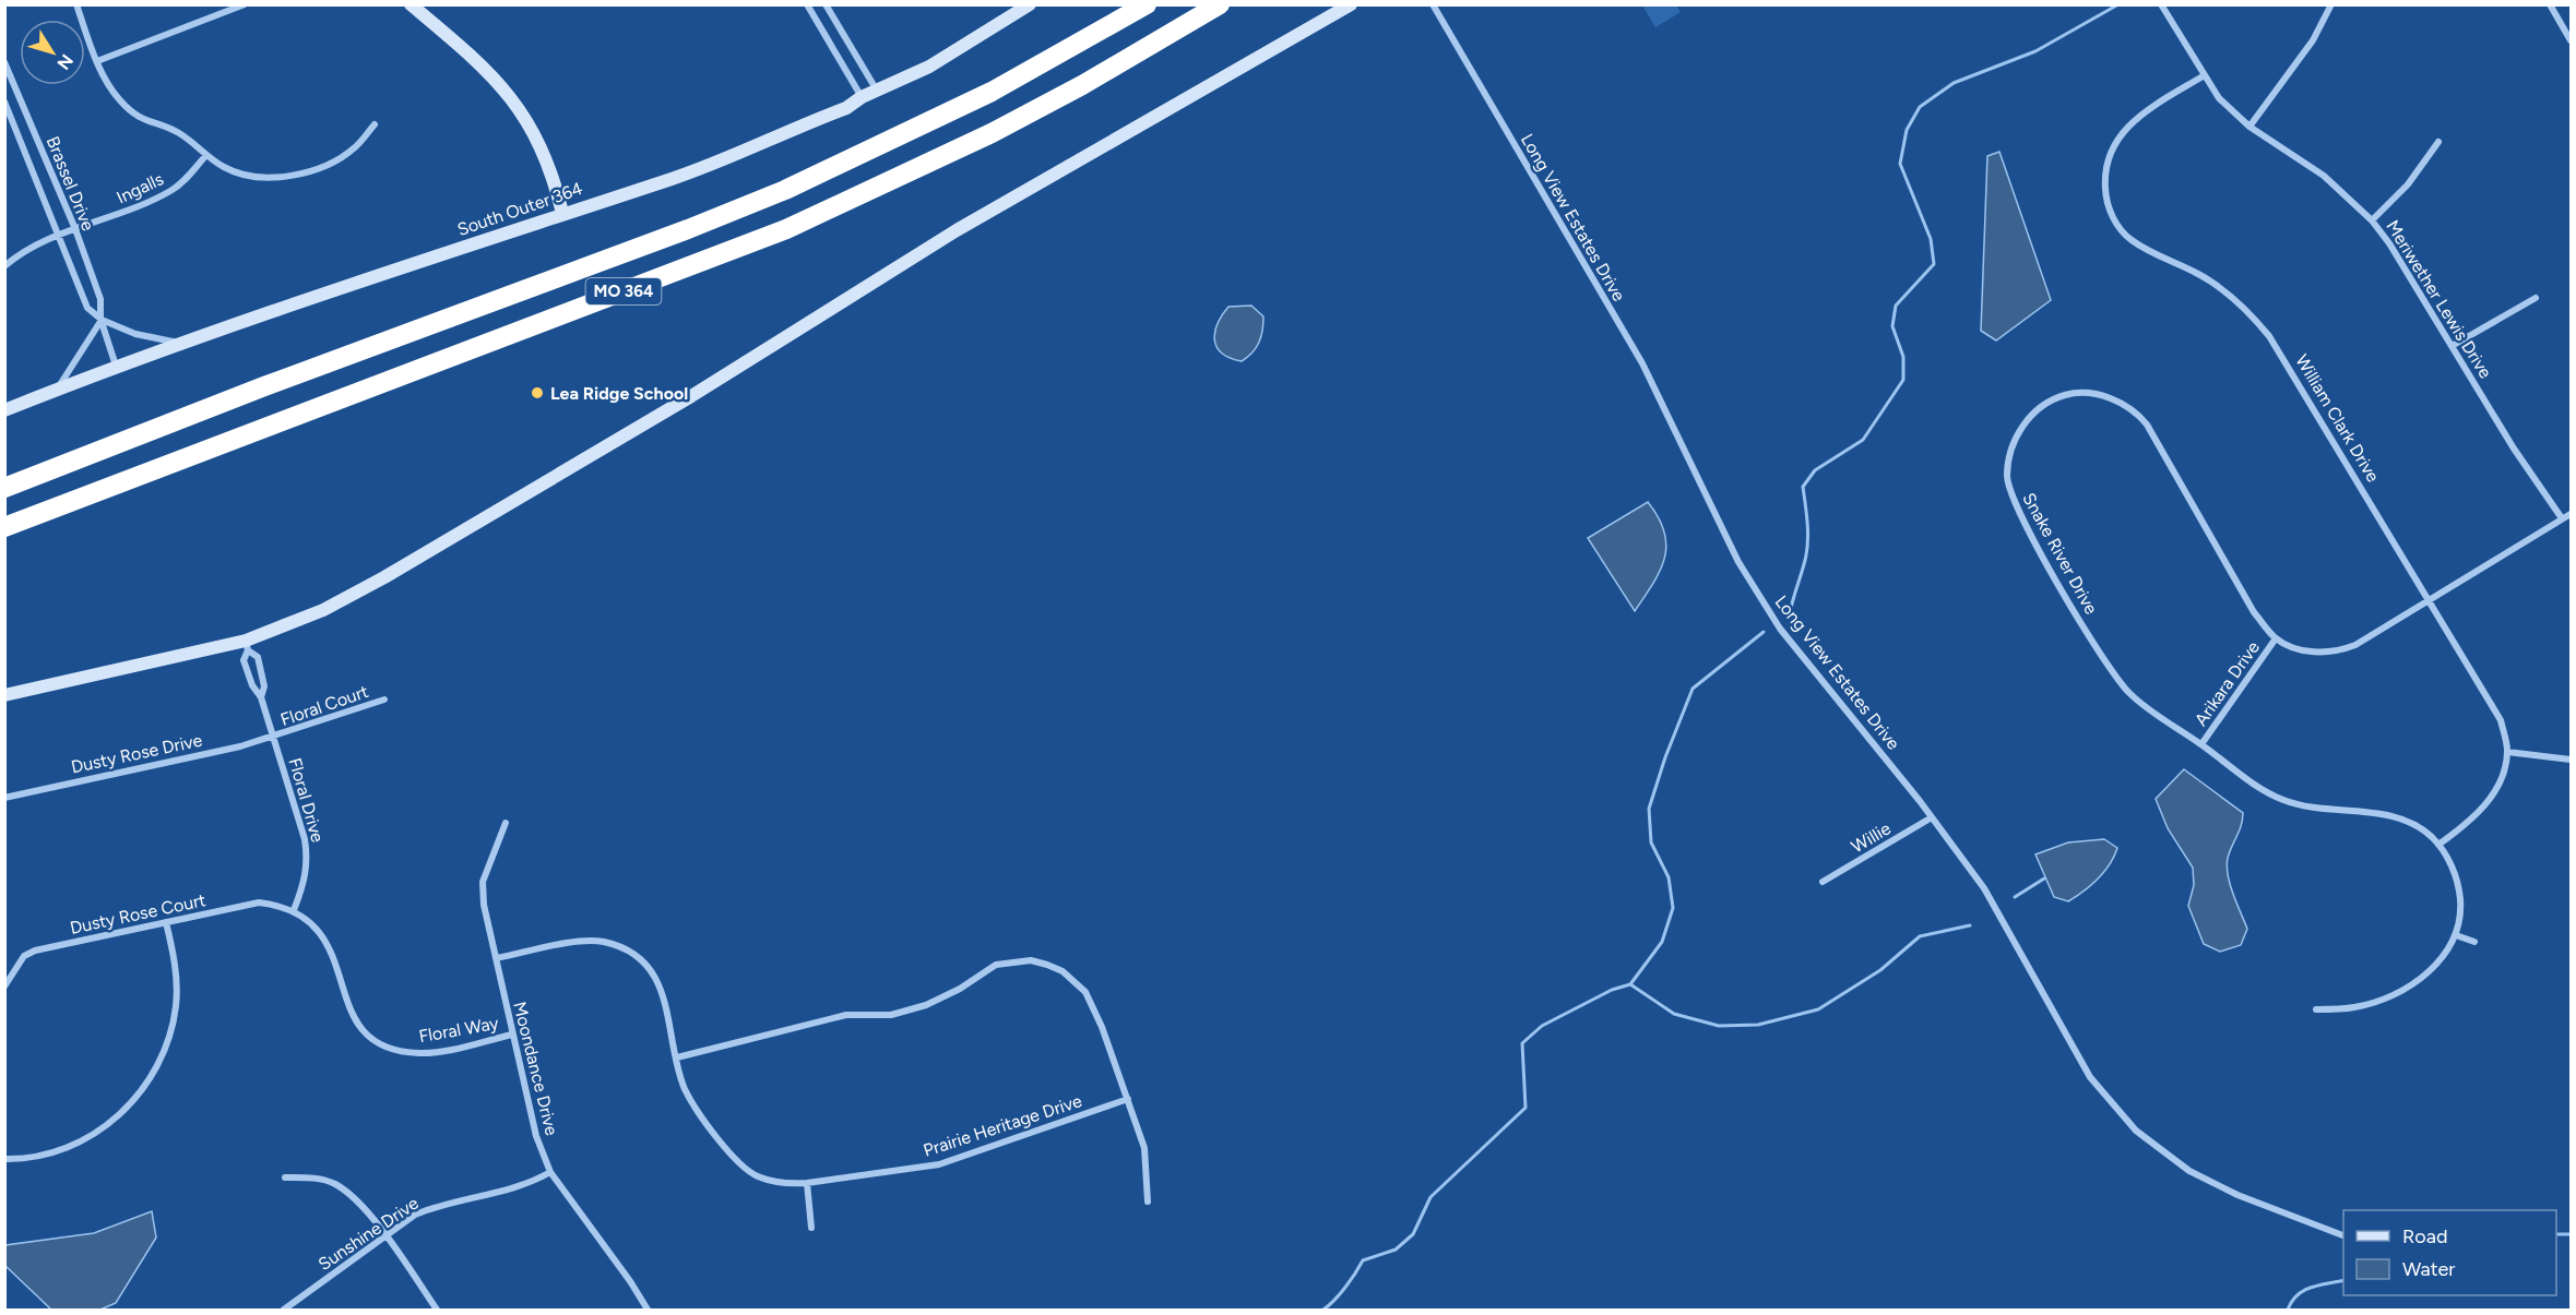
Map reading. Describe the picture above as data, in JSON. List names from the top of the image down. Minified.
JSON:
{"streets":{"highway":["MO 364"],"main road":["South Outer 364"],"street":["Brassel Drive","Ingalls","Long View Estates Drive","Meriwether Lewis Drive","William Clark Drive","Snake River Drive","Arikara Drive","Floral Court","Dusty Rose Drive","Floral Drive","Willie","Dusty Rose Court","Floral Way","Moondance Drive","Prairie Heritage Drive","Sunshine Drive"]},"crossings":[["Brassel Drive","Ingalls"],["Brassel Drive","South Outer 364"],["Long View Estates Drive","Willie"],["Meriwether Lewis Drive","William Clark Drive"],["Meriwether Lewis Drive","Snake River Drive"],["William Clark Drive","Snake River Drive"],["Snake River Drive","Arikara Drive"],["Floral Court","Dusty Rose Drive"],["Floral Court","Floral Drive"],["Dusty Rose Drive","Floral Drive"],["Floral Drive","Dusty Rose Court"],["Floral Drive","Floral Way"],["Dusty Rose Court","Floral Way"],["Floral Way","Moondance Drive"],["Moondance Drive","Prairie Heritage Drive"],["Moondance Drive","Sunshine Drive"]],"places":["Lea Ridge School"],"legend":["Road","Water"],"north":"bottom right"}
